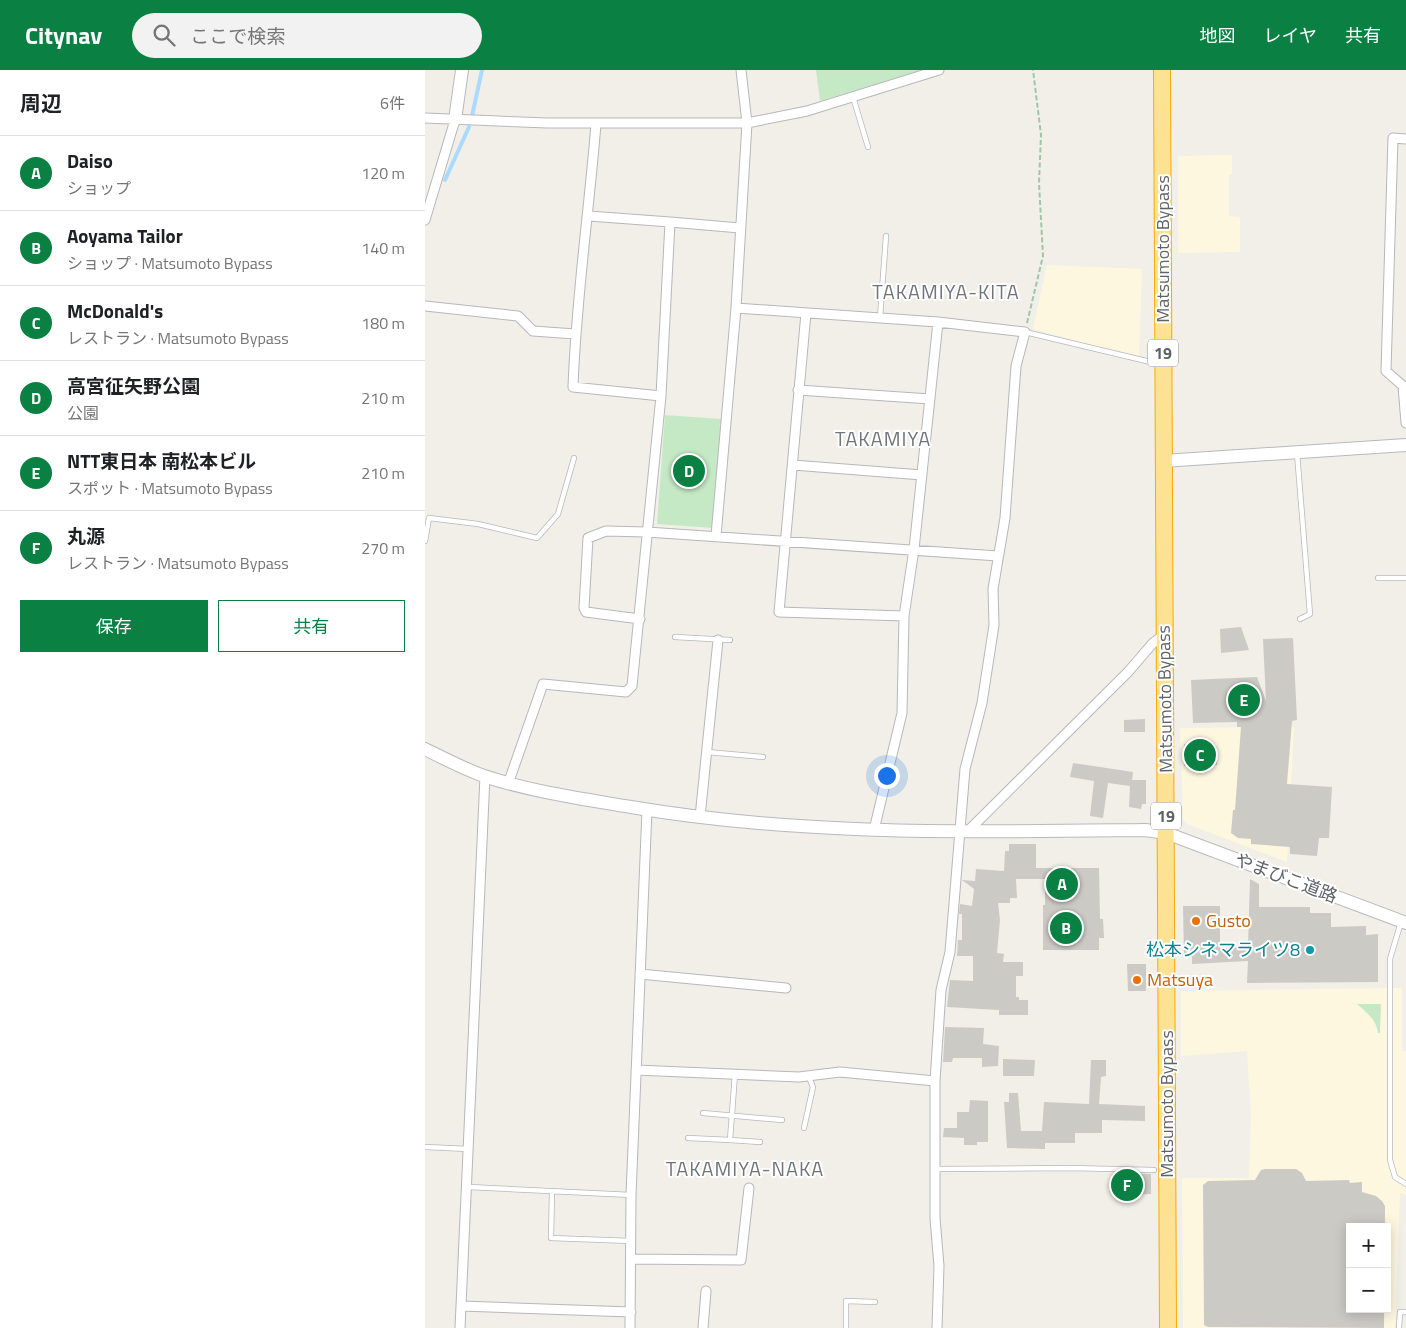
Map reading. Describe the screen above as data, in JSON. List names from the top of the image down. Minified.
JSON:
{"streets":{"highway":["Matsumoto Bypass","19"],"street":["やまびこ道路"]},"crossings":[["Matsumoto Bypass","やまびこ道路"]],"districts":["TAKAMIYA-KITA","TAKAMIYA","TAKAMIYA-NAKA"],"places":["Gusto","松本シネマライツ8","Matsuya"],"page":{"header":"Citynav","search":"ここで検索","nav":["地図","レイヤ","共有"],"heading":["周辺","6件"],"list":[{"mark":"A","name":"Daiso","note":"ショップ","value":"120 m"},{"mark":"B","name":"Aoyama Tailor","note":"ショップ · Matsumoto Bypass","value":"140 m"},{"mark":"C","name":"McDonald's","note":"レストラン · Matsumoto Bypass","value":"180 m"},{"mark":"D","name":"高宮征矢野公園","note":"公園","value":"210 m"},{"mark":"E","name":"NTT東日本 南松本ビル","note":"スポット · Matsumoto Bypass","value":"210 m"},{"mark":"F","name":"丸源","note":"レストラン · Matsumoto Bypass","value":"270 m"}],"pins":["D","E","C","A","B","F"],"buttons":["保存","共有"],"map_buttons":["+","−"]}}
